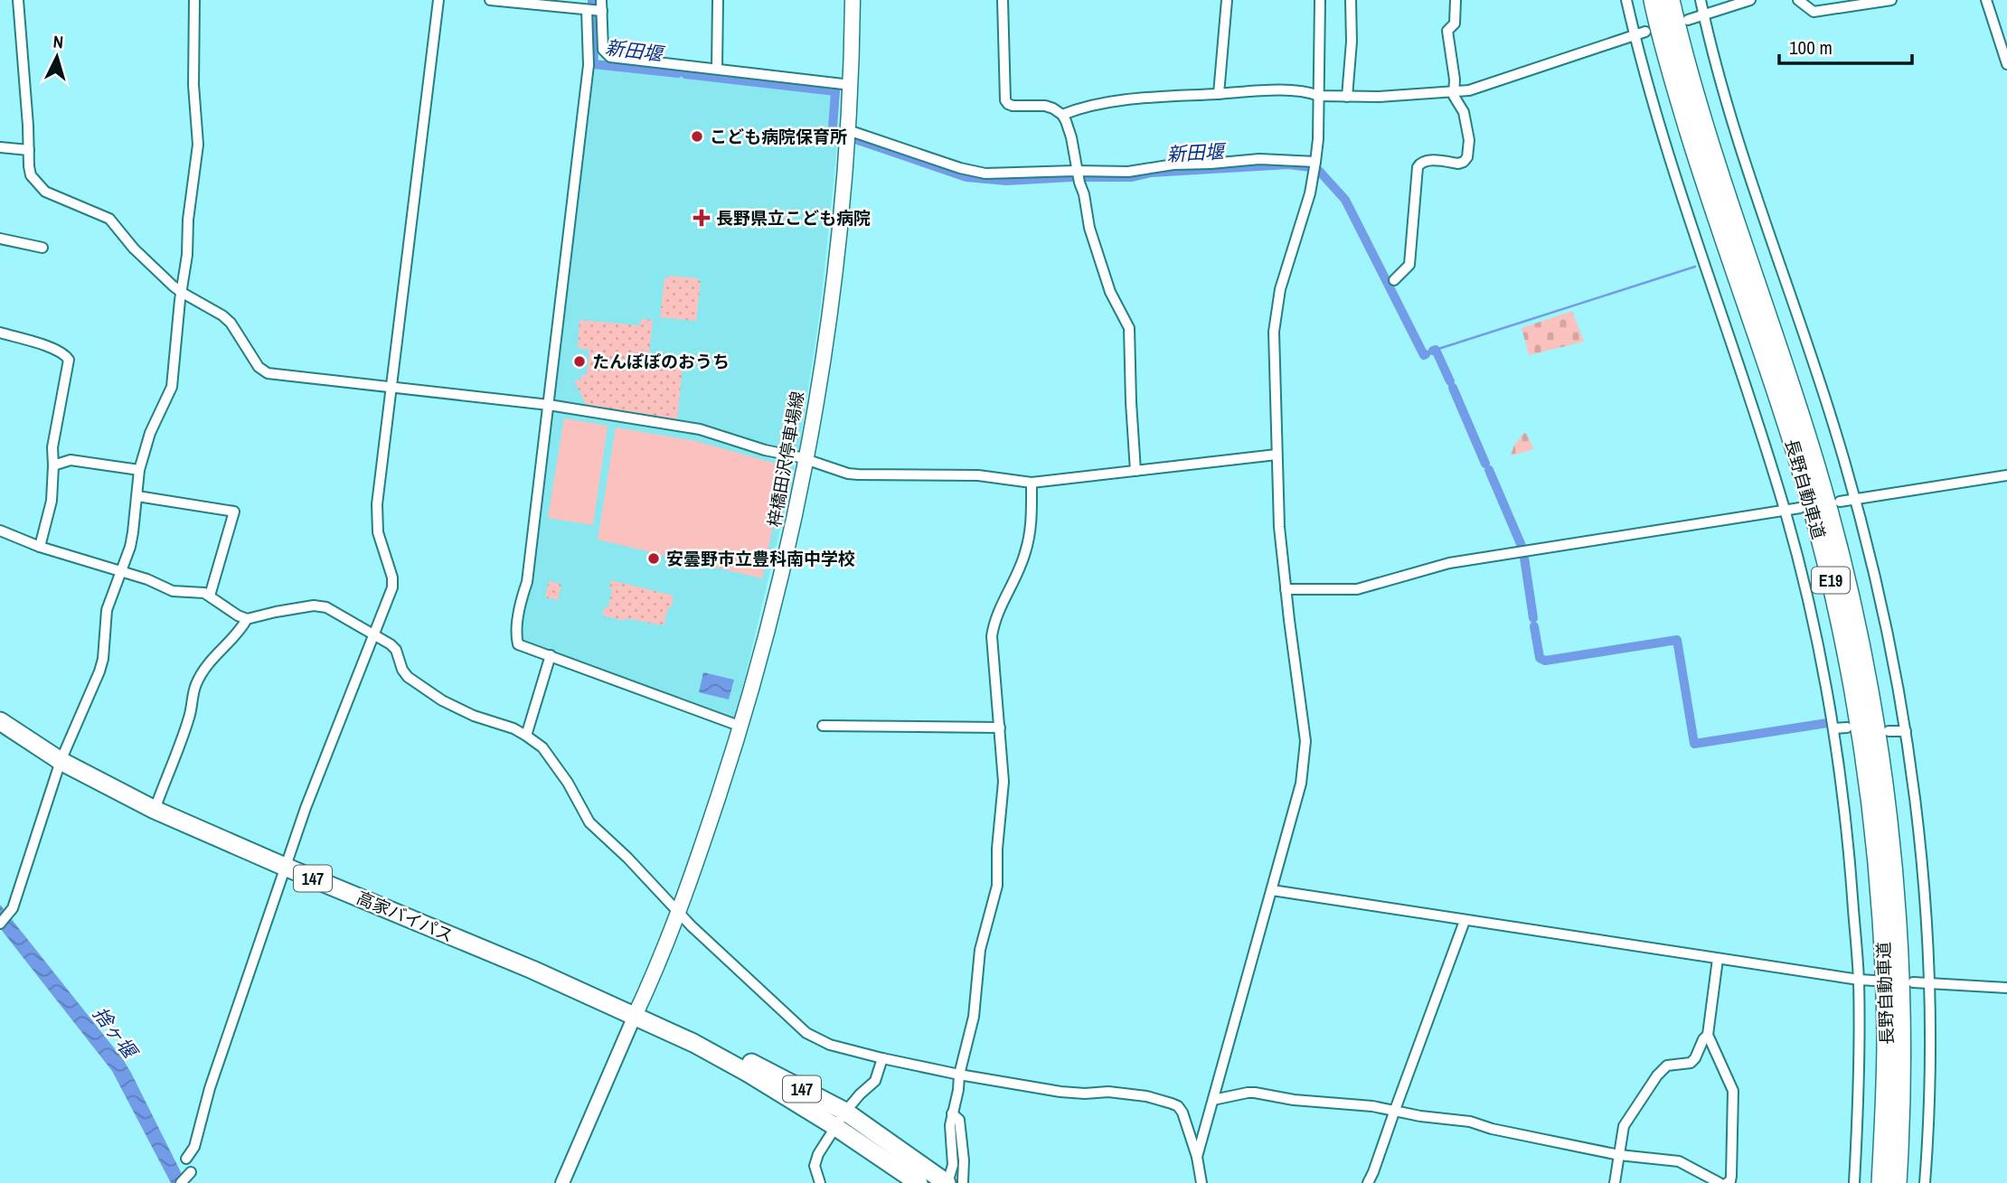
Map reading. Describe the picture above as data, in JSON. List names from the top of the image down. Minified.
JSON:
{"streets":{"highway":["長野自動車道","E19","147","高家バイパス"],"main road":["梓橋田沢停車場線"]},"crossings":[["梓橋田沢停車場線","高家バイパス"]],"water":["新田堰","捨ヶ堰"],"places":{"other":["こども病院保育所","たんぽぽのおうち","安曇野市立豊科南中学校"],"health":["長野県立こども病院"]},"scale_bar":"100 m","north":"top"}
